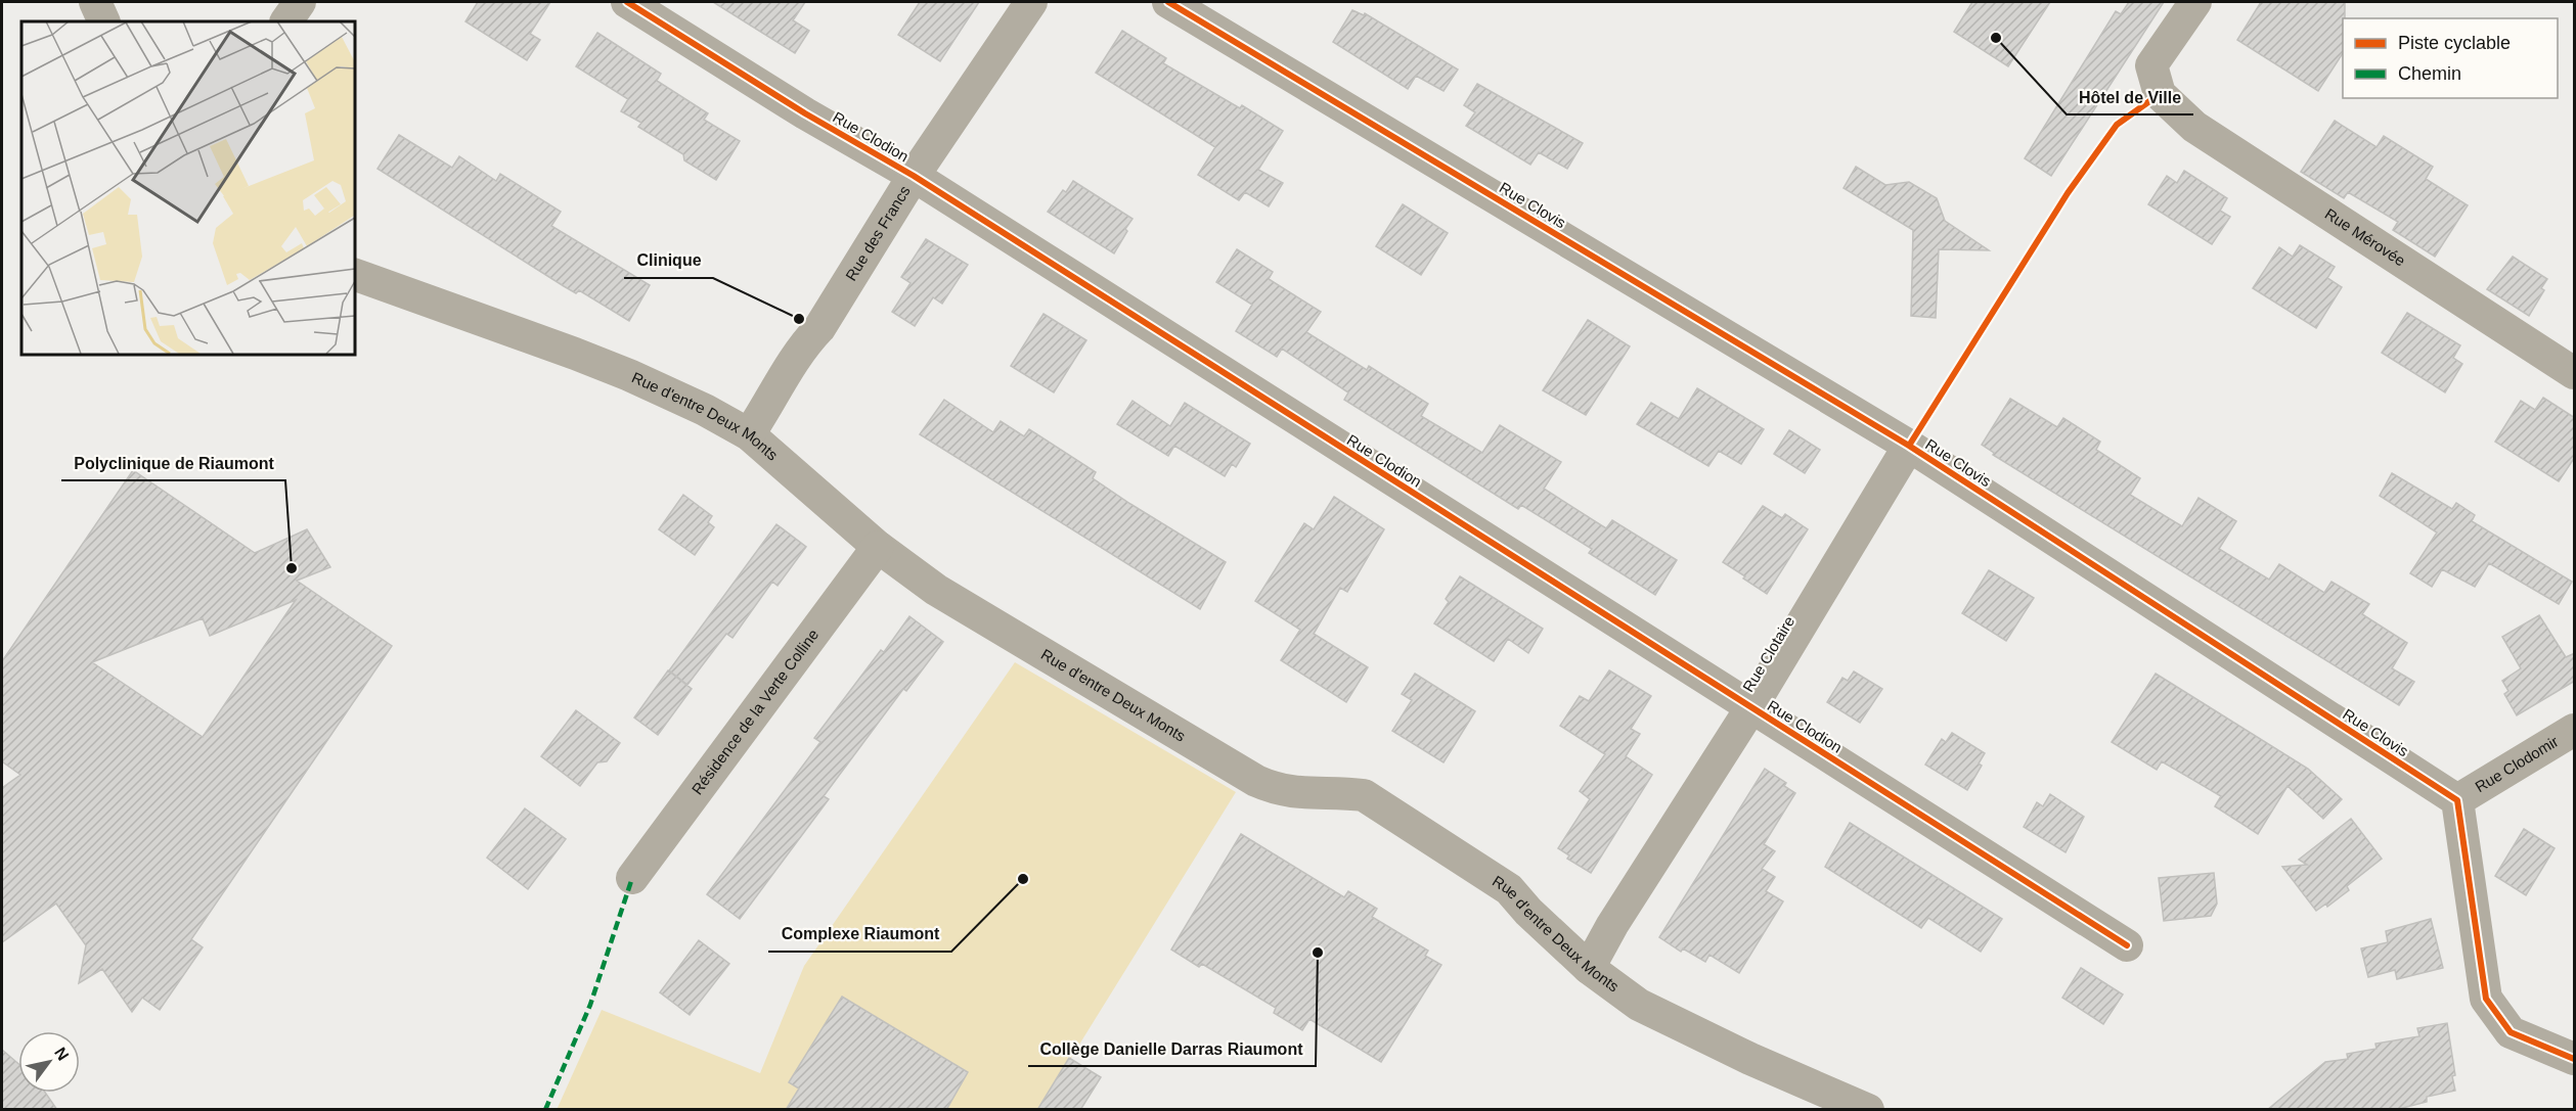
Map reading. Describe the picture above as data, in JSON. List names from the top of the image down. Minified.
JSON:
{"streets":{"street":["Rue Clodion","Rue Clovis","Rue des Francs","Rue Mérovée","Rue d'entre Deux Monts","Rue Clotaire","Résidence de la Verte Colline","Rue Clodomir"]},"crossings":[["Rue Clodion","Rue des Francs"],["Rue Clodion","Rue Clotaire"],["Rue Clovis","Rue Clotaire"],["Rue Clovis","Rue Clodomir"],["Rue des Francs","Rue d'entre Deux Monts"],["Rue d'entre Deux Monts","Rue Clotaire"],["Rue d'entre Deux Monts","Résidence de la Verte Colline"]],"places":["Hôtel de Ville","Clinique","Polyclinique de Riaumont","Complexe Riaumont","Collège Danielle Darras Riaumont"],"legend":["Piste cyclable","Chemin"],"north":"top right"}
